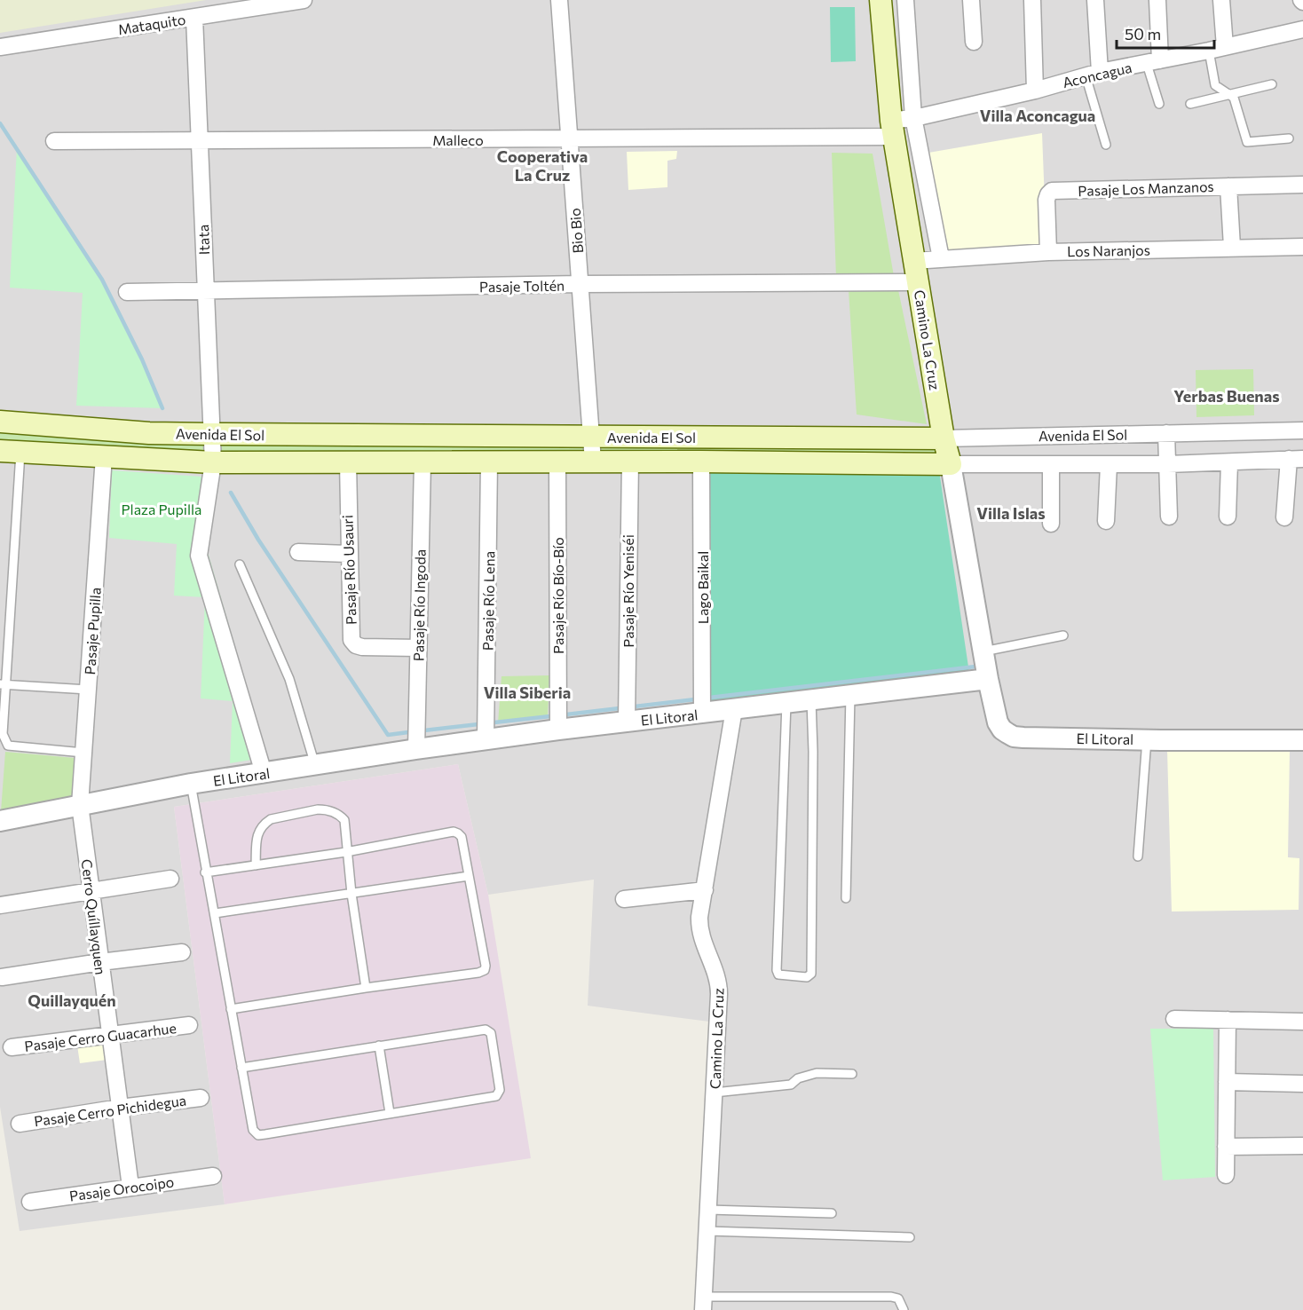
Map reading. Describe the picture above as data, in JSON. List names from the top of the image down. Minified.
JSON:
{"streets":{"main road":["Camino La Cruz","Avenida El Sol"],"street":["Mataquito","Aconcagua","Malleco","Pasaje Los Manzanos","Bio Bio","Itata","Los Naranjos","Pasaje Toltén","Pasaje Río Usauri","Lago Baikal","Pasaje Río Yeniséi","Pasaje Río Bío-Bío","Pasaje Río Lena","Pasaje Río Ingoda","Pasaje Pupilla","El Litoral","Cerro Quíllayquen","Pasaje Cerro Guacarhue","Pasaje Cerro Pichidegua","Pasaje Orocoipo"]},"crossings":[["Mataquito","Itata"],["Aconcagua","Malleco"],["Aconcagua","Camino La Cruz"],["Malleco","Bio Bio"],["Malleco","Itata"],["Malleco","Camino La Cruz"],["Pasaje Los Manzanos","Los Naranjos"],["Bio Bio","Pasaje Toltén"],["Bio Bio","Avenida El Sol"],["Itata","Pasaje Toltén"],["Itata","Avenida El Sol"],["Itata","El Litoral"],["Los Naranjos","Camino La Cruz"],["Pasaje Toltén","Camino La Cruz"],["Camino La Cruz","Avenida El Sol"],["Camino La Cruz","El Litoral"],["Avenida El Sol","Pasaje Río Usauri"],["Avenida El Sol","Lago Baikal"],["Avenida El Sol","Pasaje Río Yeniséi"],["Avenida El Sol","Pasaje Río Bío-Bío"],["Avenida El Sol","Pasaje Río Lena"],["Avenida El Sol","Pasaje Río Ingoda"],["Avenida El Sol","Pasaje Pupilla"],["Pasaje Río Usauri","Pasaje Río Ingoda"],["Lago Baikal","El Litoral"],["Pasaje Río Yeniséi","El Litoral"],["Pasaje Río Bío-Bío","El Litoral"],["Pasaje Río Lena","El Litoral"],["Pasaje Río Ingoda","El Litoral"],["Pasaje Pupilla","El Litoral"],["Pasaje Pupilla","Cerro Quíllayquen"],["El Litoral","Cerro Quíllayquen"],["Cerro Quíllayquen","Pasaje Cerro Guacarhue"],["Cerro Quíllayquen","Pasaje Cerro Pichidegua"],["Cerro Quíllayquen","Pasaje Orocoipo"]],"districts":["Villa Aconcagua","Cooperativa La Cruz","Yerbas Buenas","Villa Islas","Villa Siberia","Quillayquén"],"parks":["Plaza Pupilla"],"scale_bar":"50 m"}
